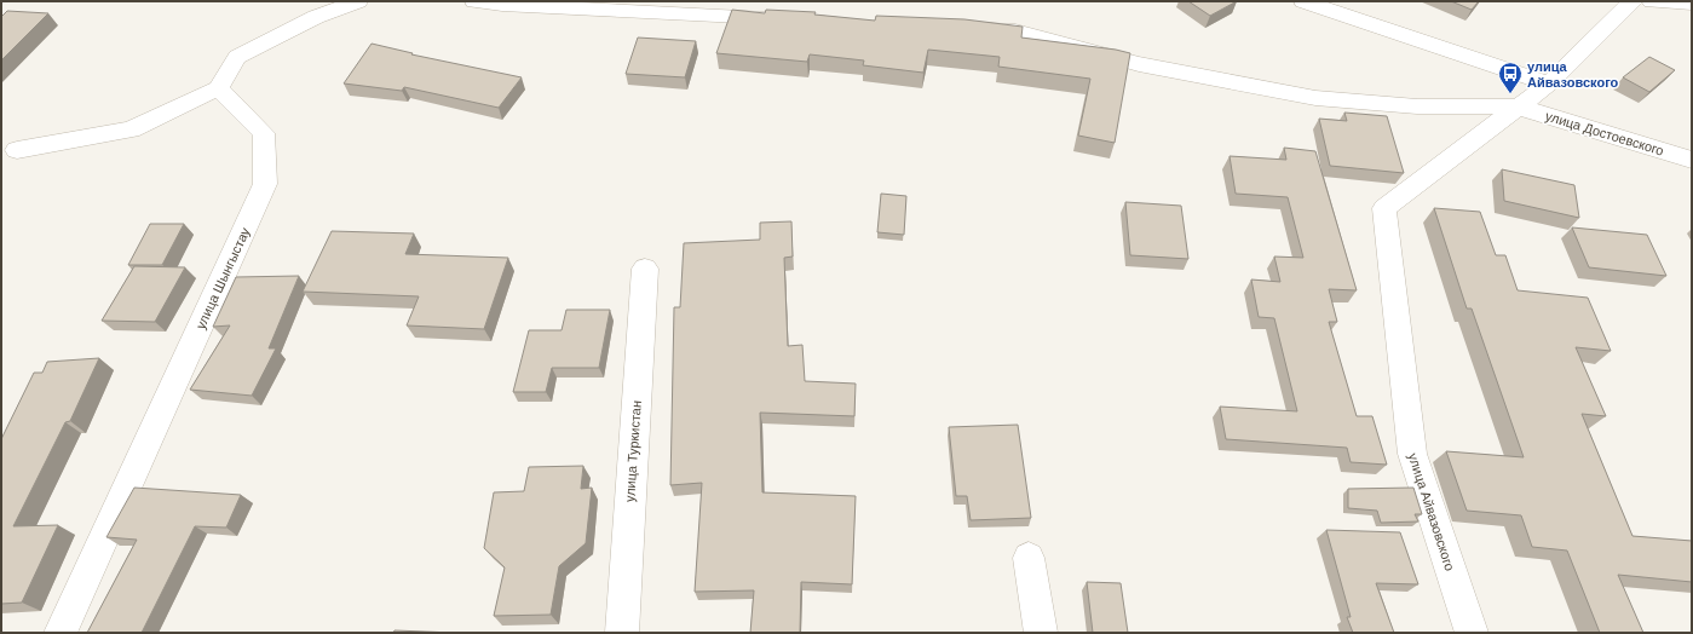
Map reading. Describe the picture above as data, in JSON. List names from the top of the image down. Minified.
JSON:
{"streets":{"street":["улица Достоевского","улица Шынгыстау","улица Туркистан","улица Айвазовского"]},"crossings":[["улица Достоевского","улица Айвазовского"]],"places":{"bus stop":["улица Айвазовского"]}}
